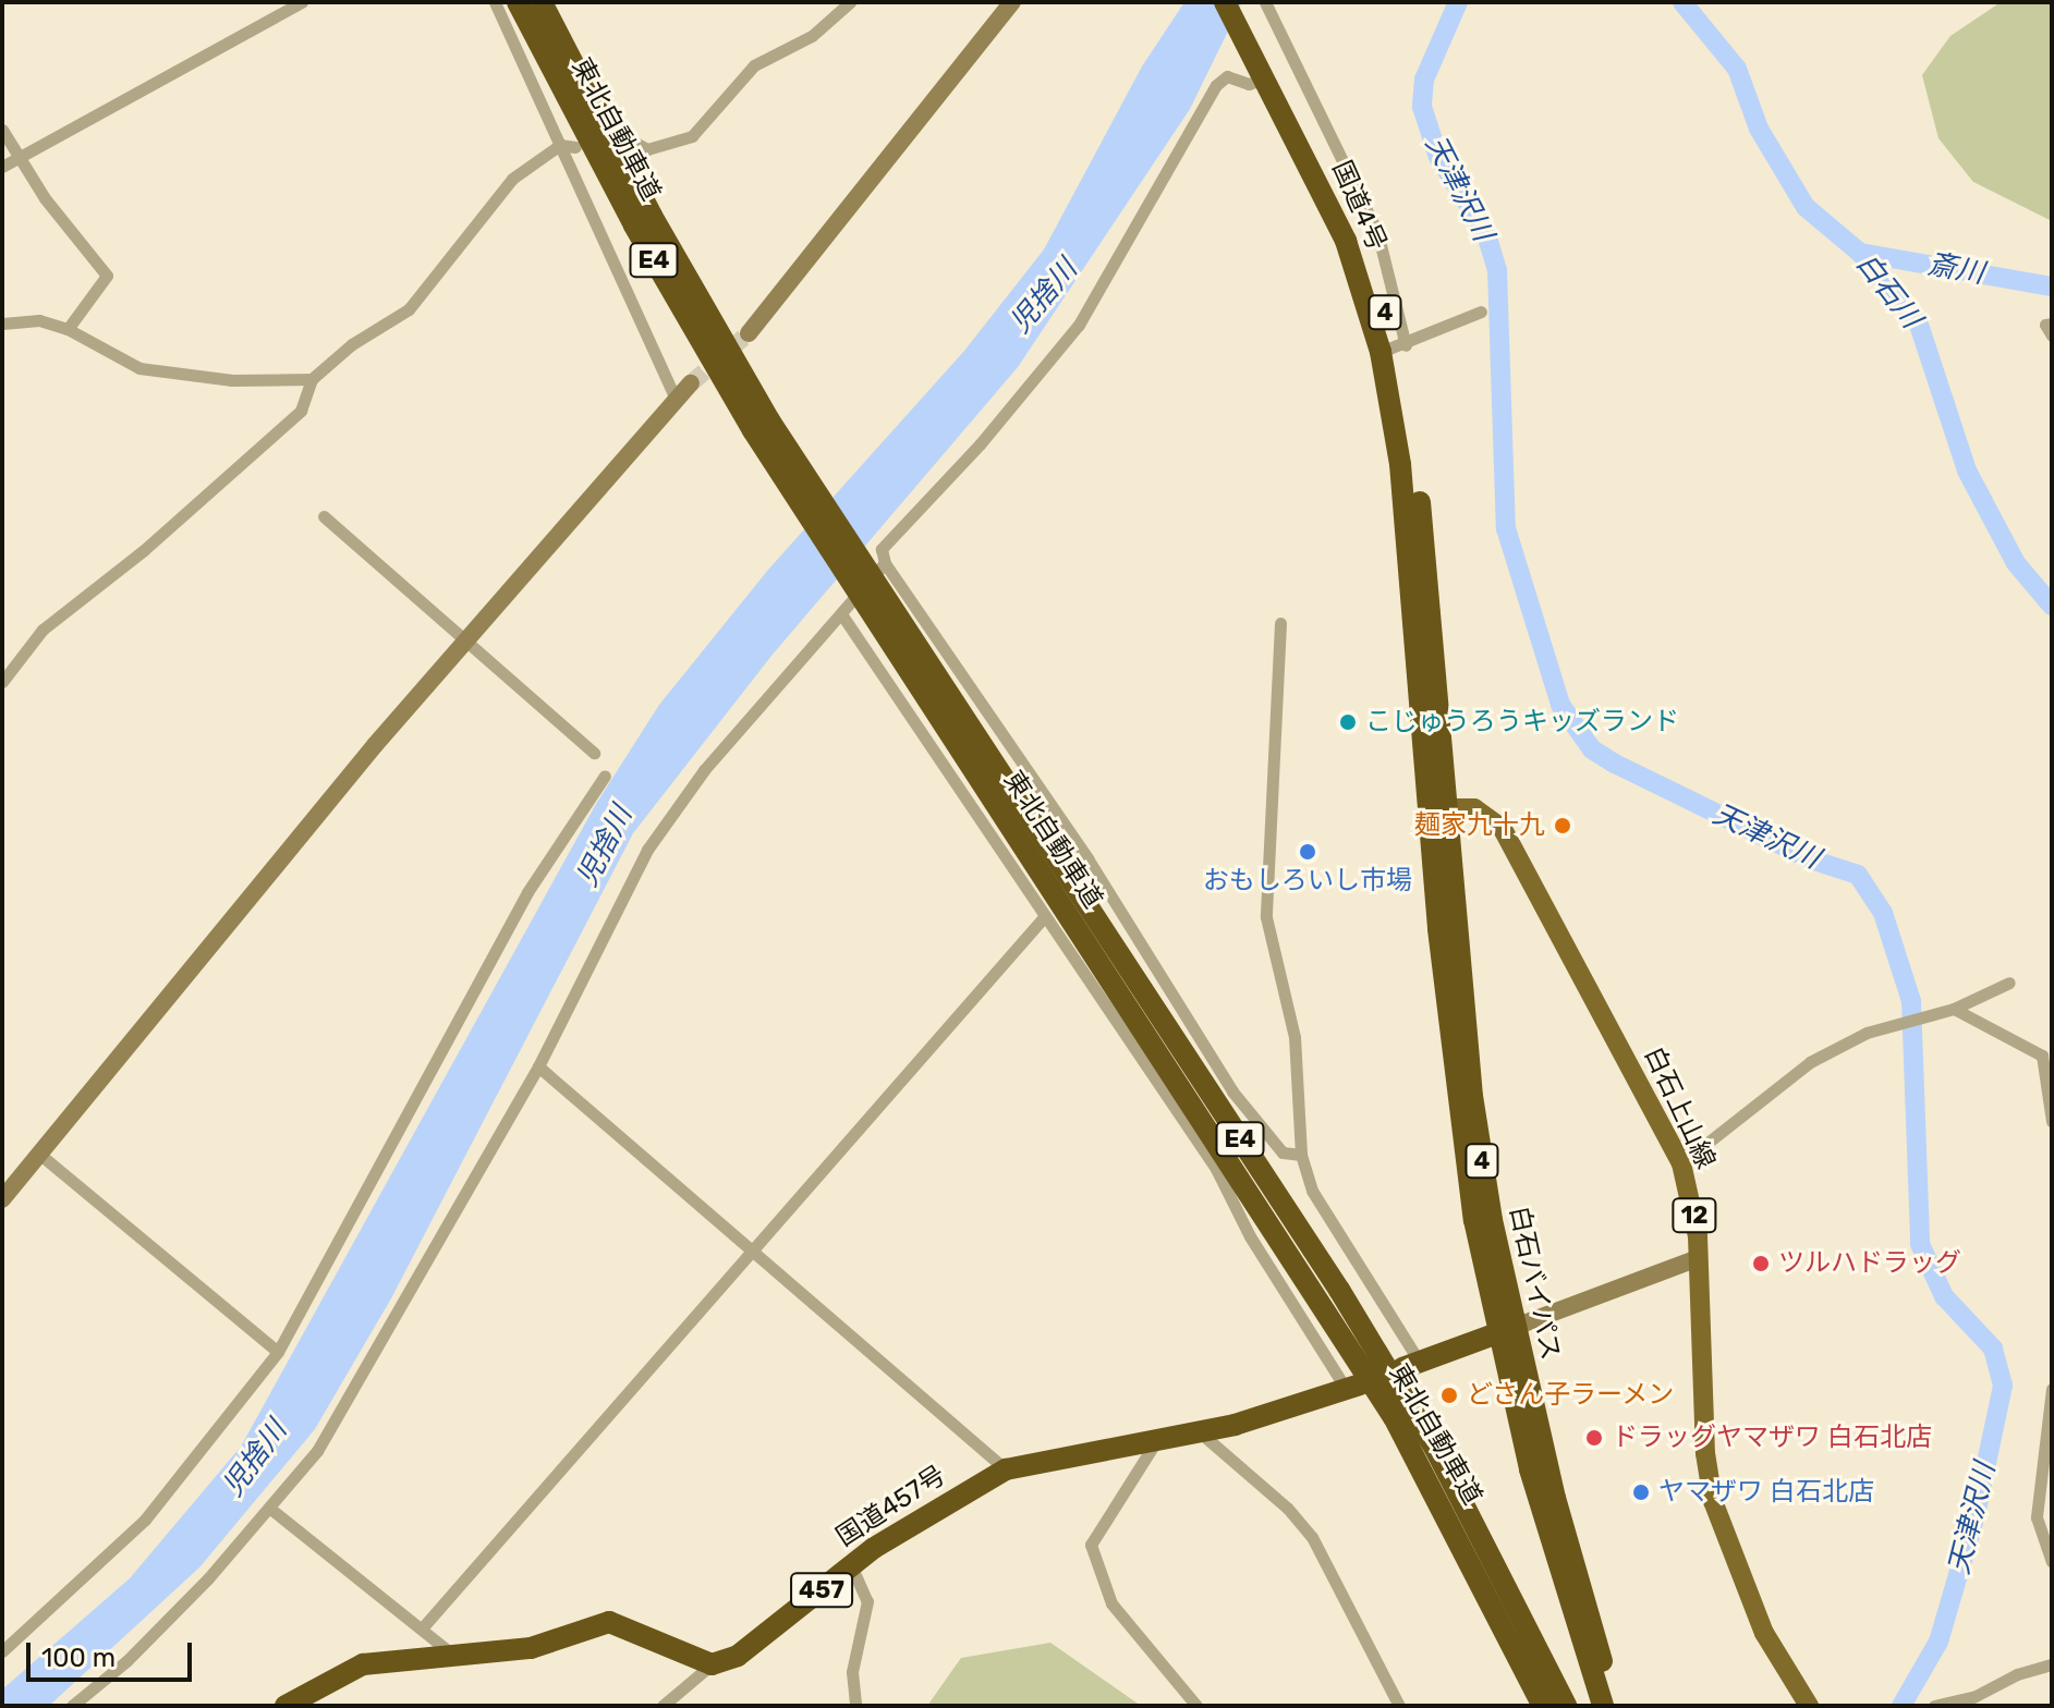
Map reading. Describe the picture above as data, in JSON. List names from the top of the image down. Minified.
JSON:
{"streets":{"highway":["東北自動車道","国道4号","E4","4","白石バイパス","国道457号","457"],"main road":["白石上山線","12"]},"crossings":[["国道4号","白石バイパス"],["白石上山線","白石バイパス"]],"water":["天津沢川","斎川","白石川","児捨川"],"places":["こじゅうろうキッズランド","麺家九十九","おもしろいし市場","ツルハドラッグ","どさん子ラーメン","ドラッグヤマザワ 白石北店","ヤマザワ 白石北店"],"scale_bar":"100 m"}
